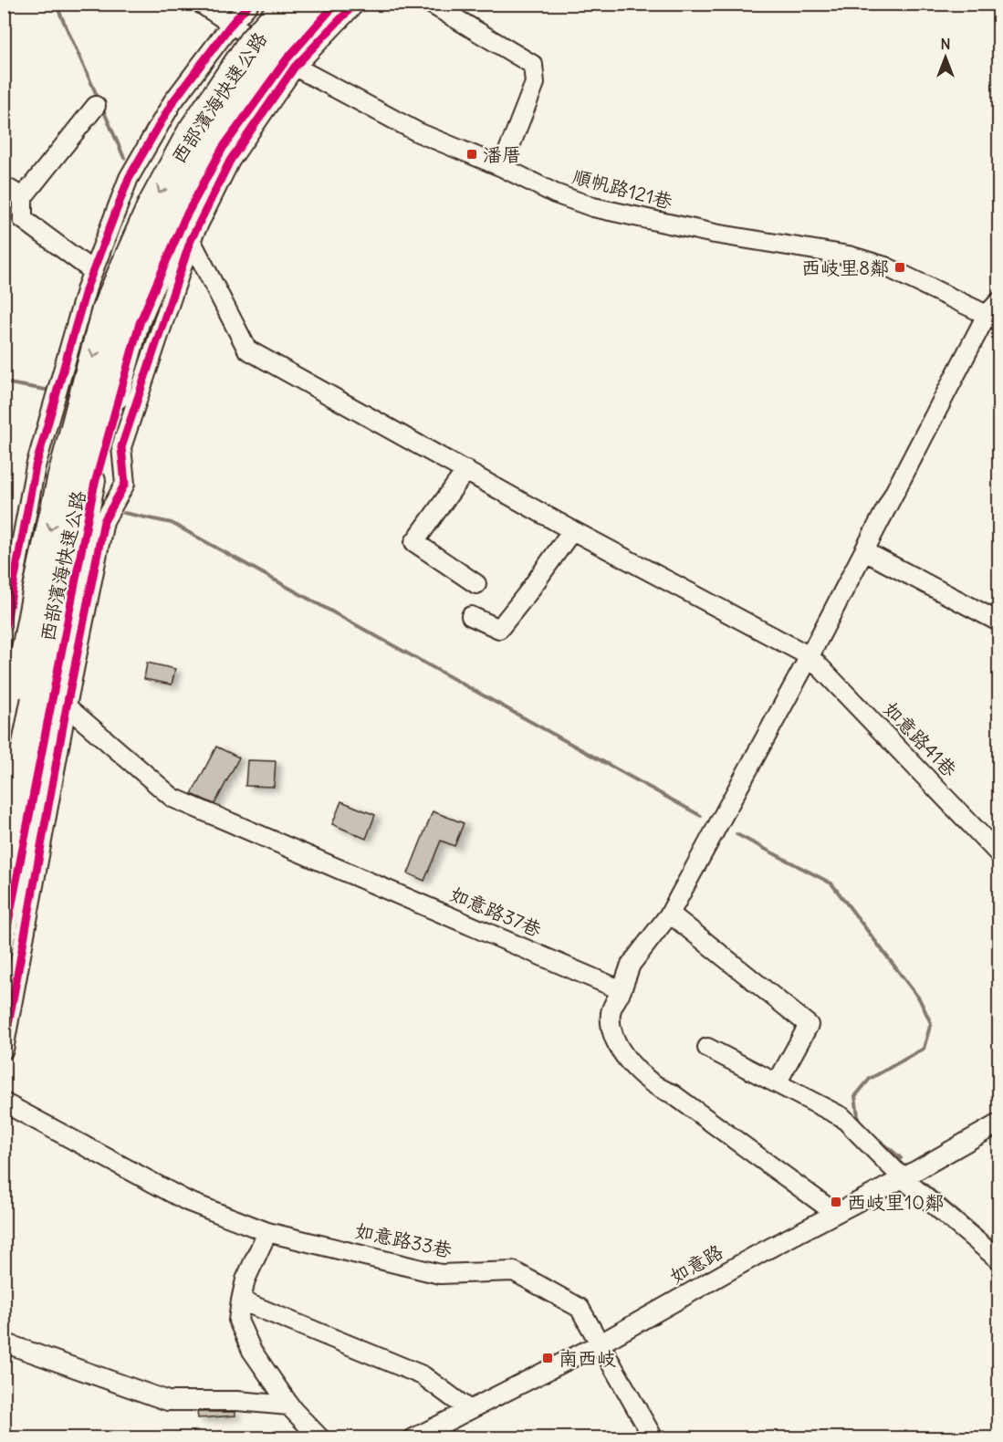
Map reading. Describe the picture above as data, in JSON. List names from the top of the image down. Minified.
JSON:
{"streets":{"highway":["西部濱海快速公路"],"street":["順帆路121巷","如意路41巷","如意路37巷","如意路33巷","如意路"]},"crossings":[["如意路33巷","如意路"]],"places":{"transit":["潘厝","西岐里8鄰","西岐里10鄰","南西岐"]},"north":"top"}
